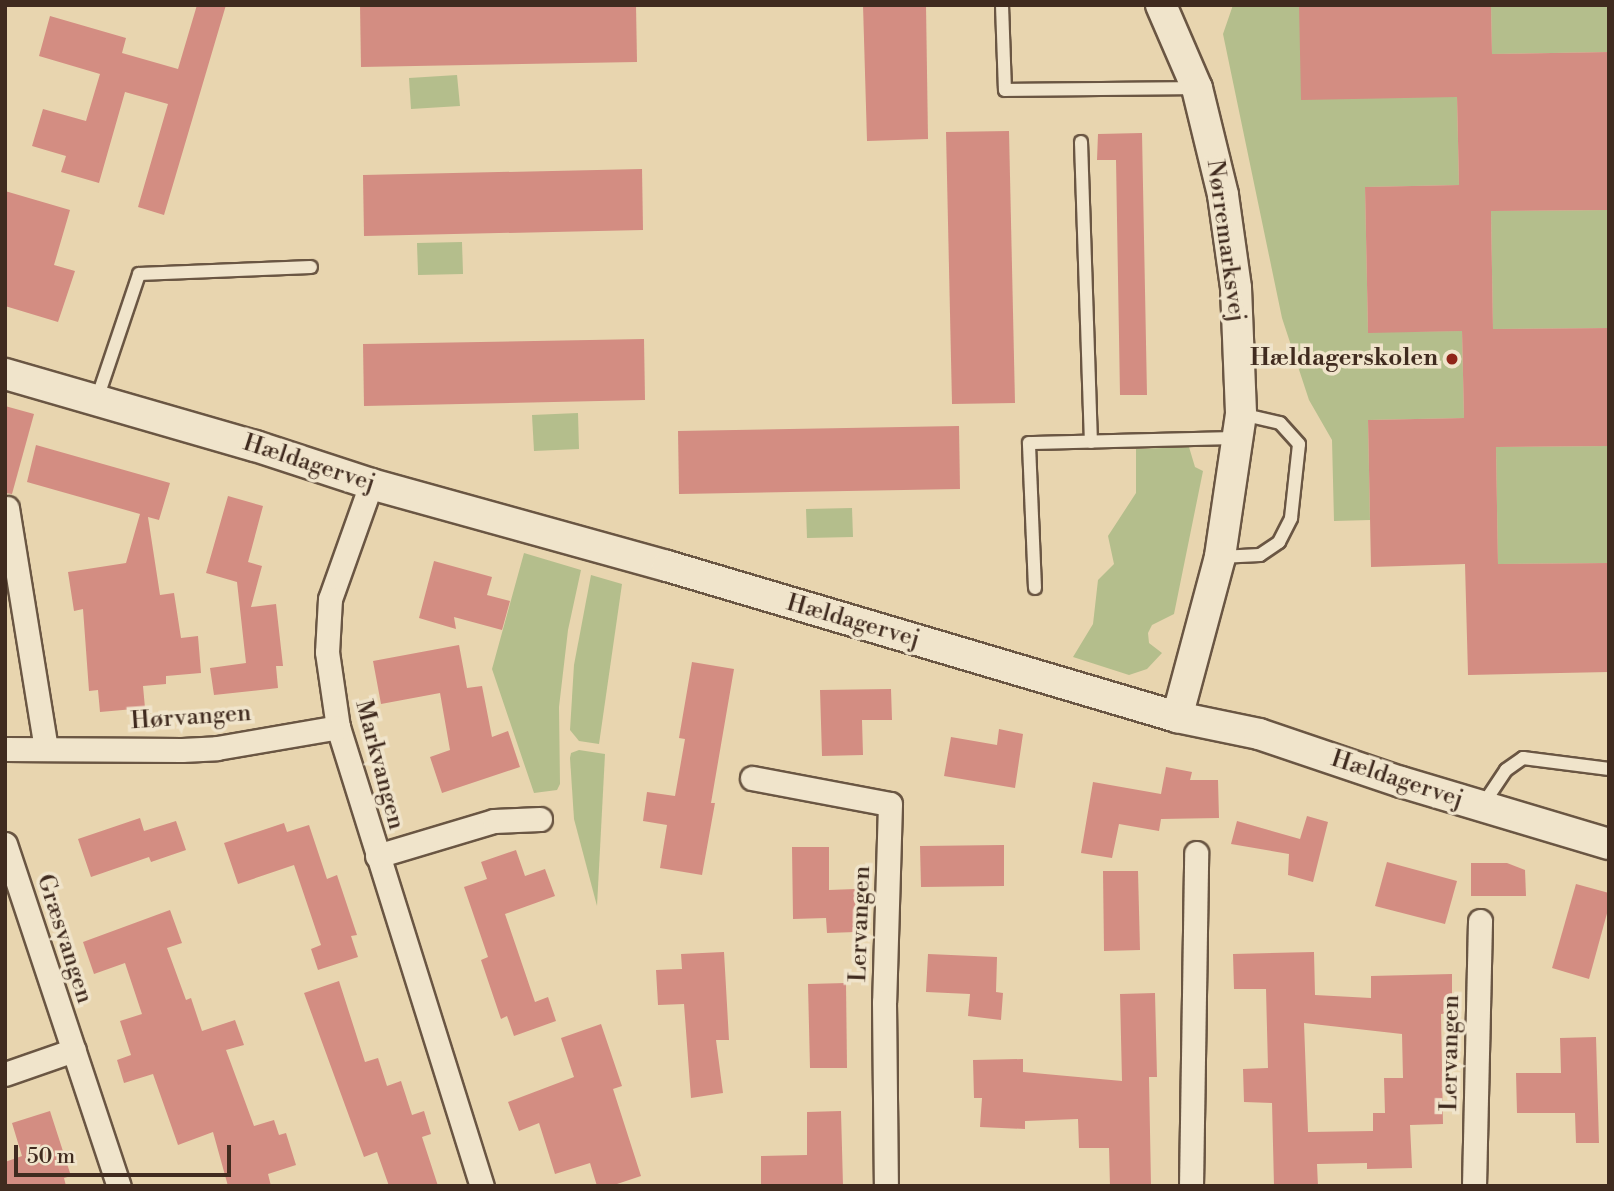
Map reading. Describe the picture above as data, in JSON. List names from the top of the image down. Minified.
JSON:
{"streets":{"street":["Nørremarksvej","Hældagervej","Hørvangen","Markvangen","Lervangen","Græsvangen"]},"crossings":[["Nørremarksvej","Hældagervej"],["Hældagervej","Markvangen"],["Hørvangen","Markvangen"]],"places":["Hældagerskolen"],"scale_bar":"50 m"}
